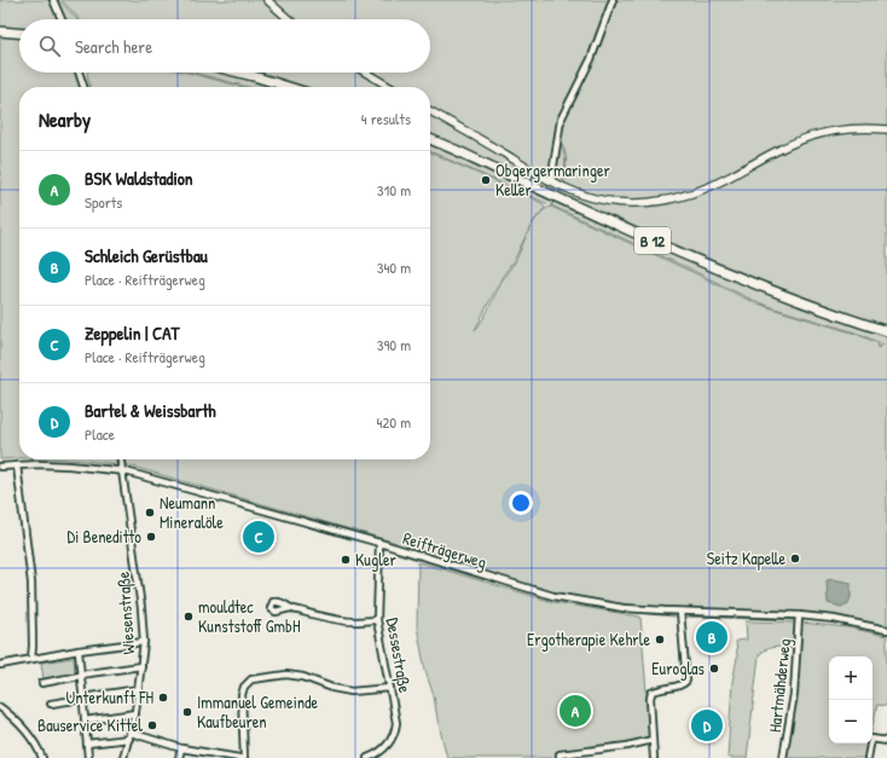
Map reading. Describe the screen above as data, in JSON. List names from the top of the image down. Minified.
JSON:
{"streets":{"highway":["B 12"],"street":["Reifträgerweg","Wiesenstraße","Dessestraße","Hartmähderweg"]},"crossings":[["Reifträgerweg","Wiesenstraße"],["Reifträgerweg","Dessestraße"],["Reifträgerweg","Hartmähderweg"]],"places":["Obgergermaringer Keller","Neumann Mineralöle","Di Beneditto","Seitz Kapelle","Kugler","mouldtec Kunststoff GmbH","Ergotherapie Kehrle","Euroglas","Unterkunft FH","Immanuel Gemeinde Kaufbeuren","Bauservice Kittel"],"page":{"search":"Search here","heading":["Nearby","4 results"],"list":[{"mark":"A","name":"BSK Waldstadion","note":"Sports","value":"310 m"},{"mark":"B","name":"Schleich Gerüstbau","note":"Place · Reifträgerweg","value":"340 m"},{"mark":"C","name":"Zeppelin | CAT","note":"Place · Reifträgerweg","value":"390 m"},{"mark":"D","name":"Bartel & Weissbarth","note":"Place","value":"420 m"}],"pins":["C","B","A","D"],"map_buttons":["+","−"]}}
